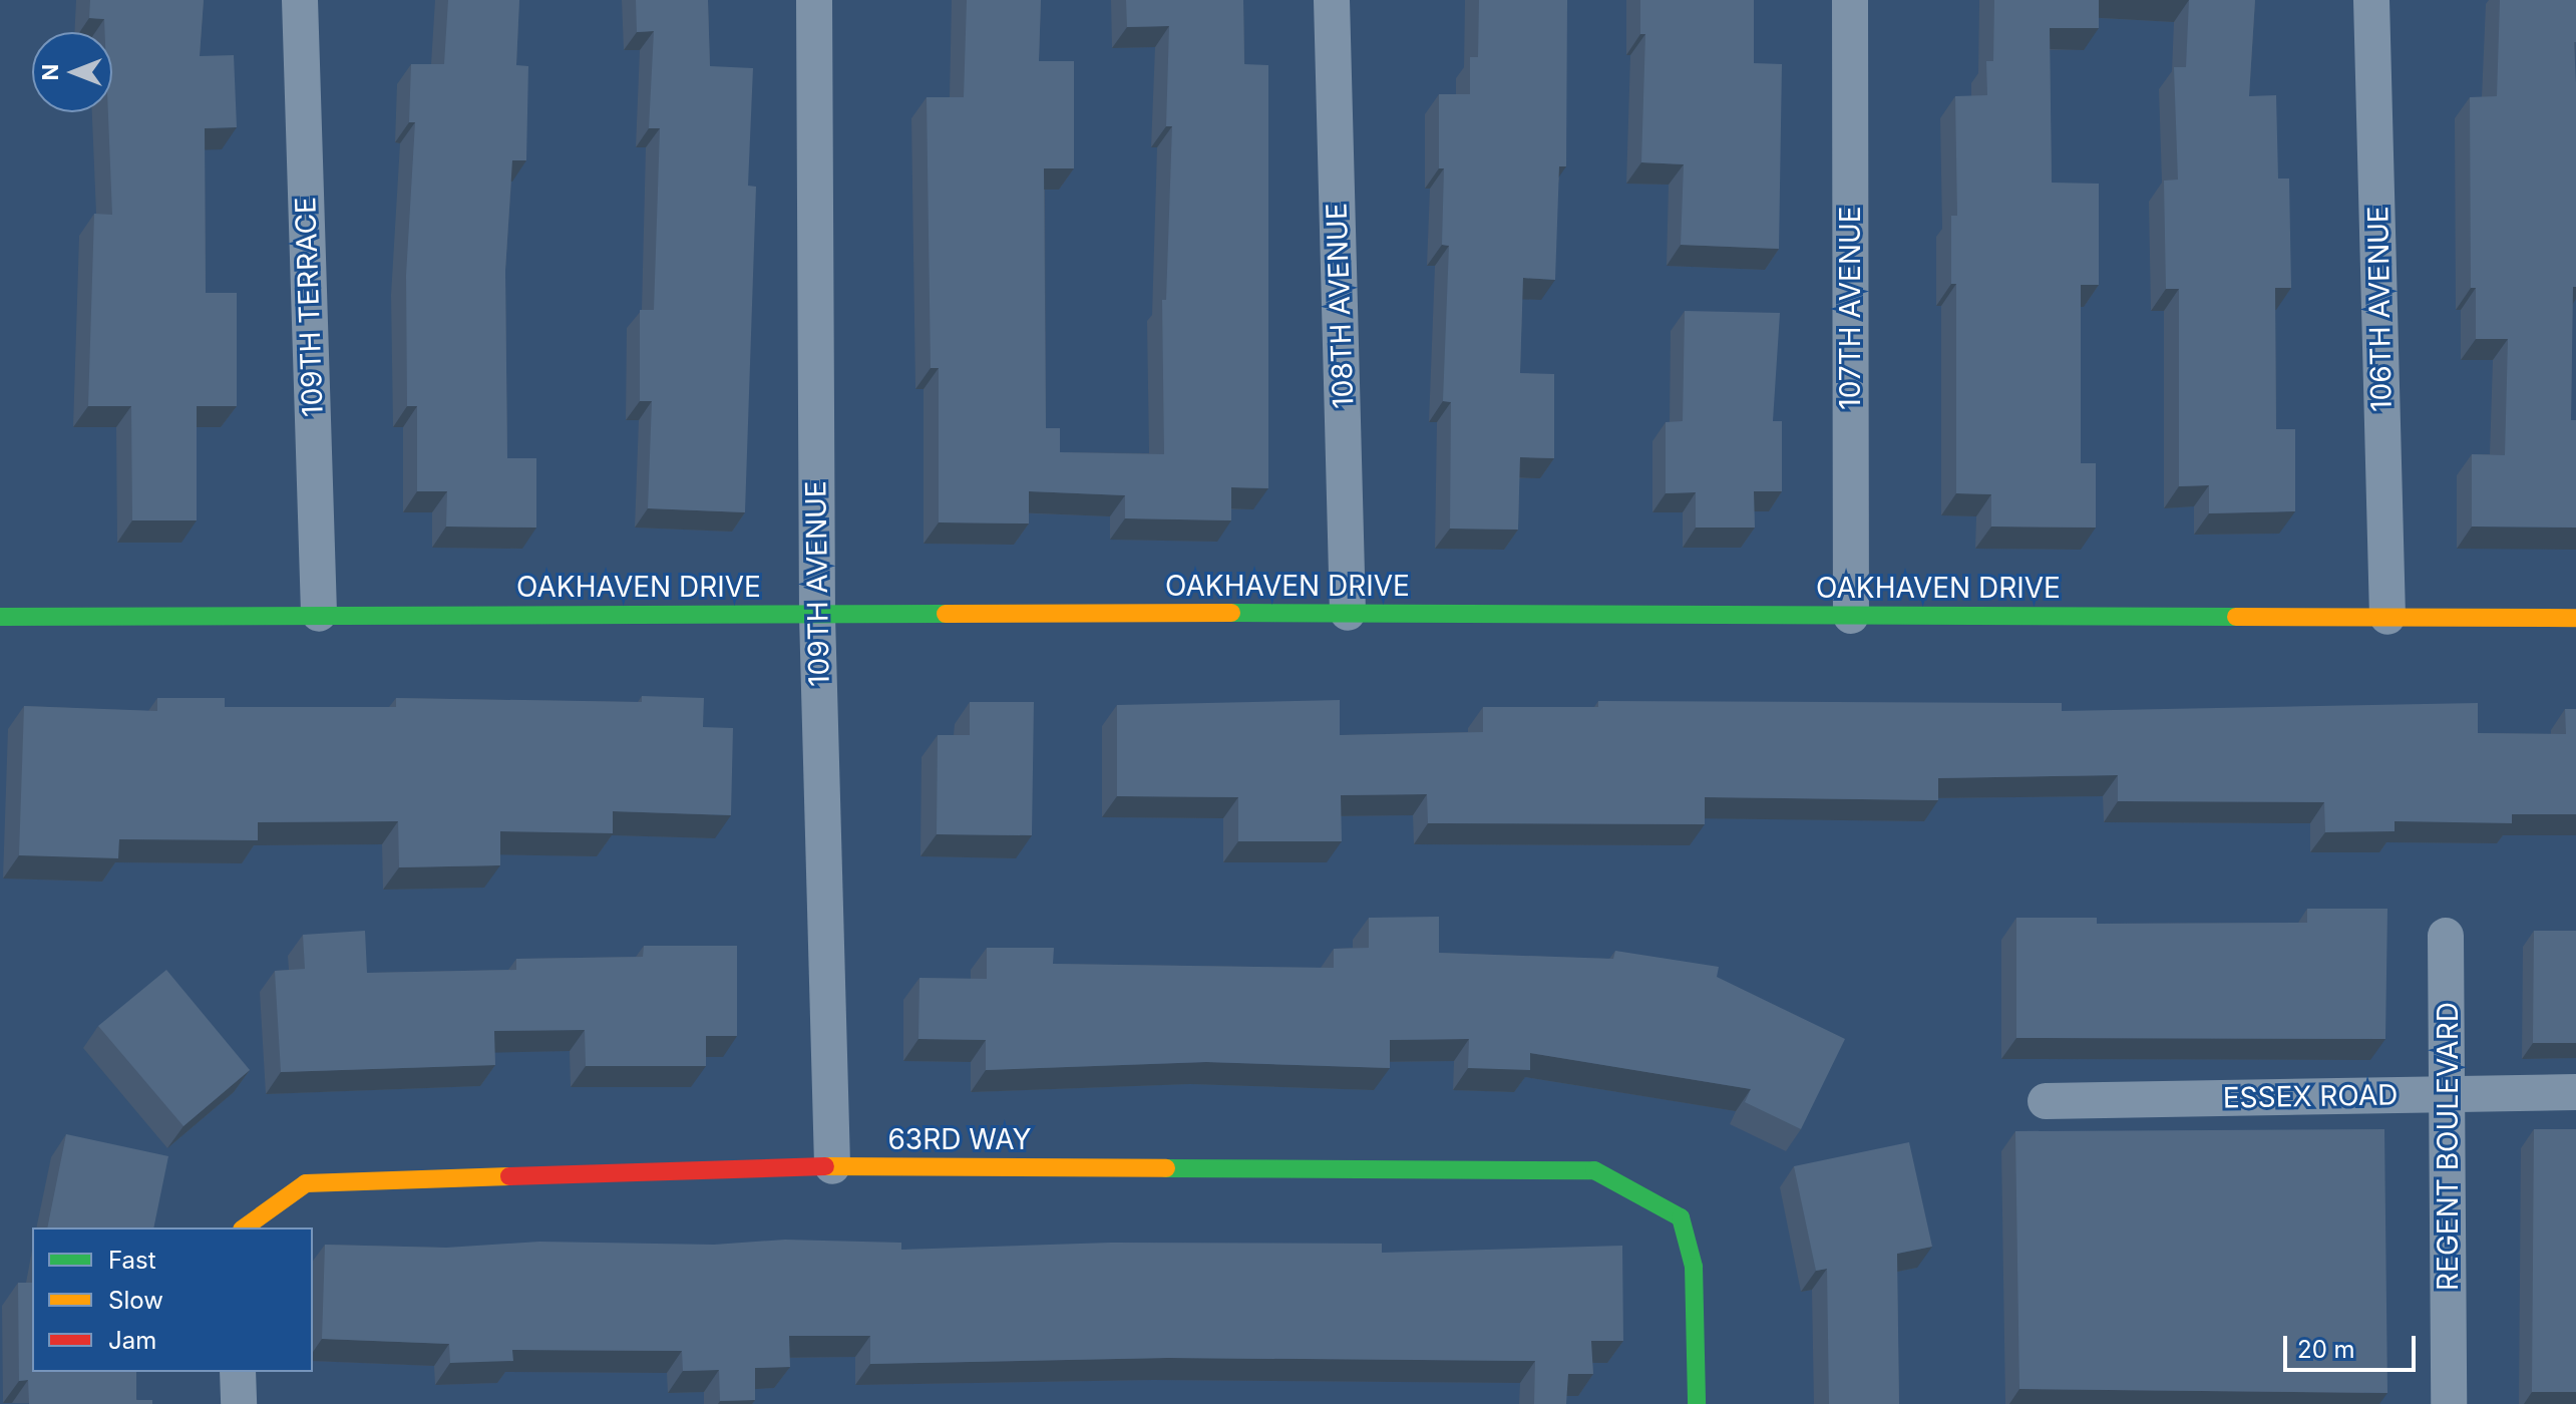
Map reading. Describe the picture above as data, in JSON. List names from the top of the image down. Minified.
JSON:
{"streets":{"street":["108TH AVENUE","109TH TERRACE","107TH AVENUE","106TH AVENUE","109TH AVENUE","OAKHAVEN DRIVE","ESSEX ROAD","63RD WAY","REGENT BOULEVARD"]},"crossings":[["108TH AVENUE","OAKHAVEN DRIVE"],["109TH TERRACE","OAKHAVEN DRIVE"],["107TH AVENUE","OAKHAVEN DRIVE"],["106TH AVENUE","OAKHAVEN DRIVE"],["109TH AVENUE","OAKHAVEN DRIVE"],["109TH AVENUE","63RD WAY"],["ESSEX ROAD","REGENT BOULEVARD"]],"legend":["Fast","Slow","Jam"],"scale_bar":"20 m","north":"left"}
